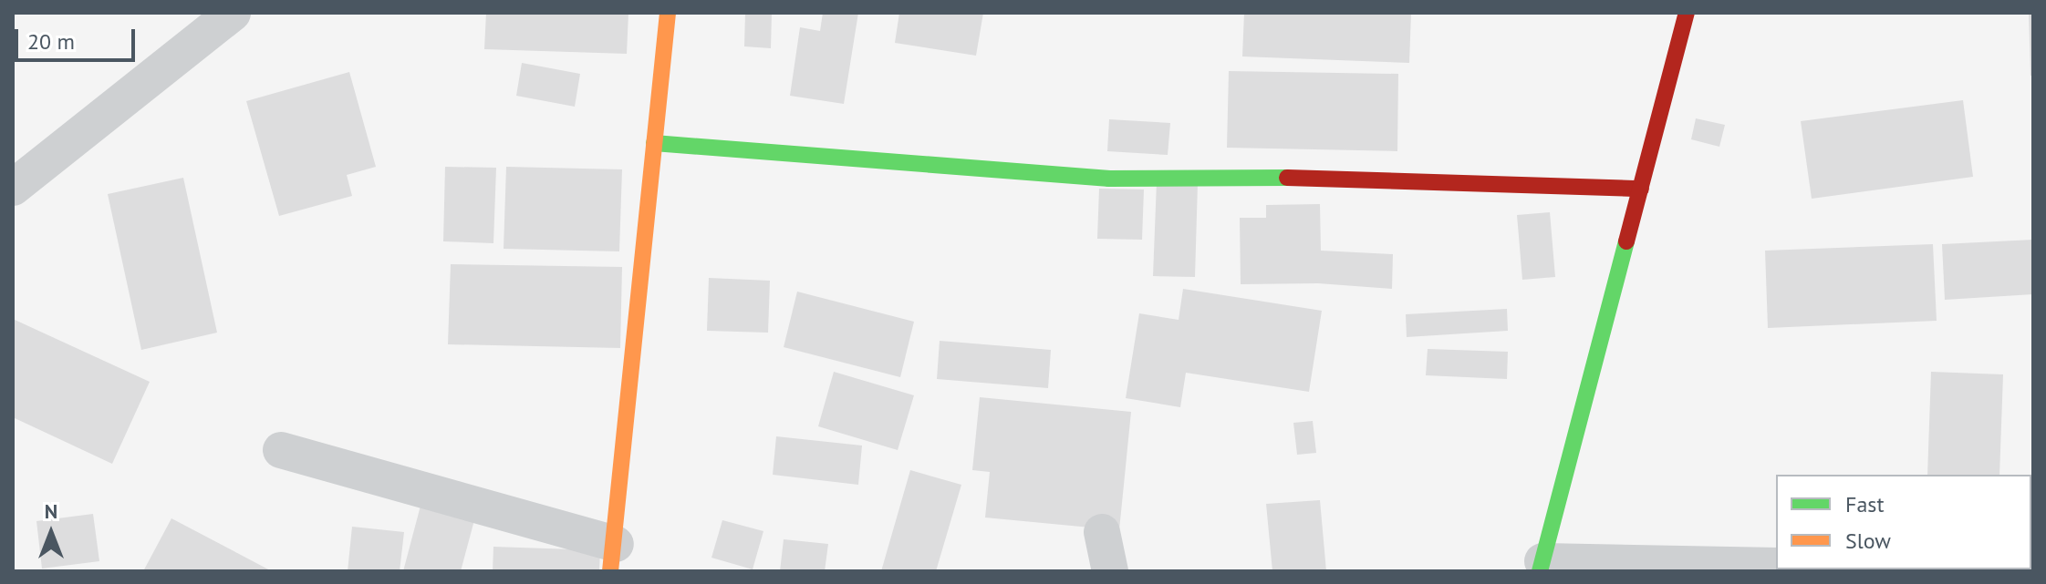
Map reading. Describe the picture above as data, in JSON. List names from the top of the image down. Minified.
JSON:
{"legend":["Fast","Slow"],"scale_bar":"20 m","north":"top"}
